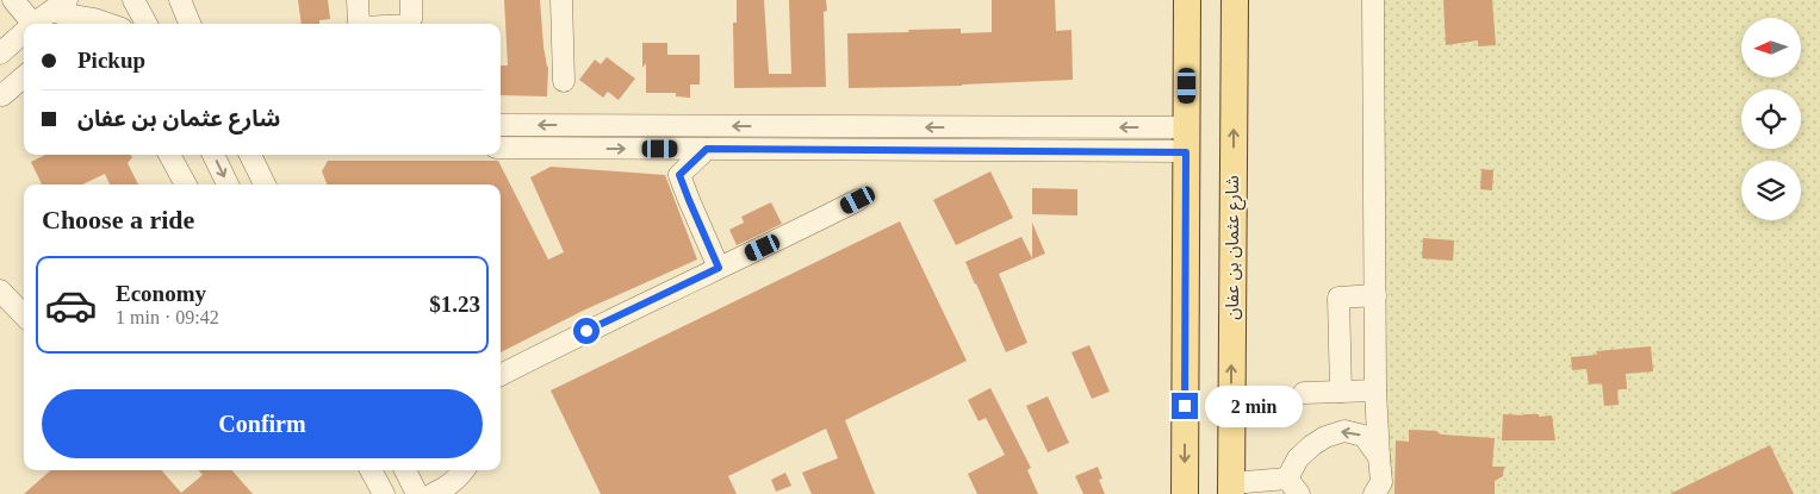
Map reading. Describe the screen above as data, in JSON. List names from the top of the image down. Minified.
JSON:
{"streets":{"main road":["شارع عثمان بن عفان"]},"north":"left","page":{"banner":["Pickup","شارع عثمان بن عفان"],"heading":"Choose a ride","list":[{"name":"Economy","note":"1 min · 09:42","value":"$1.23"}],"buttons":"Confirm","bubble":"2 min"}}
